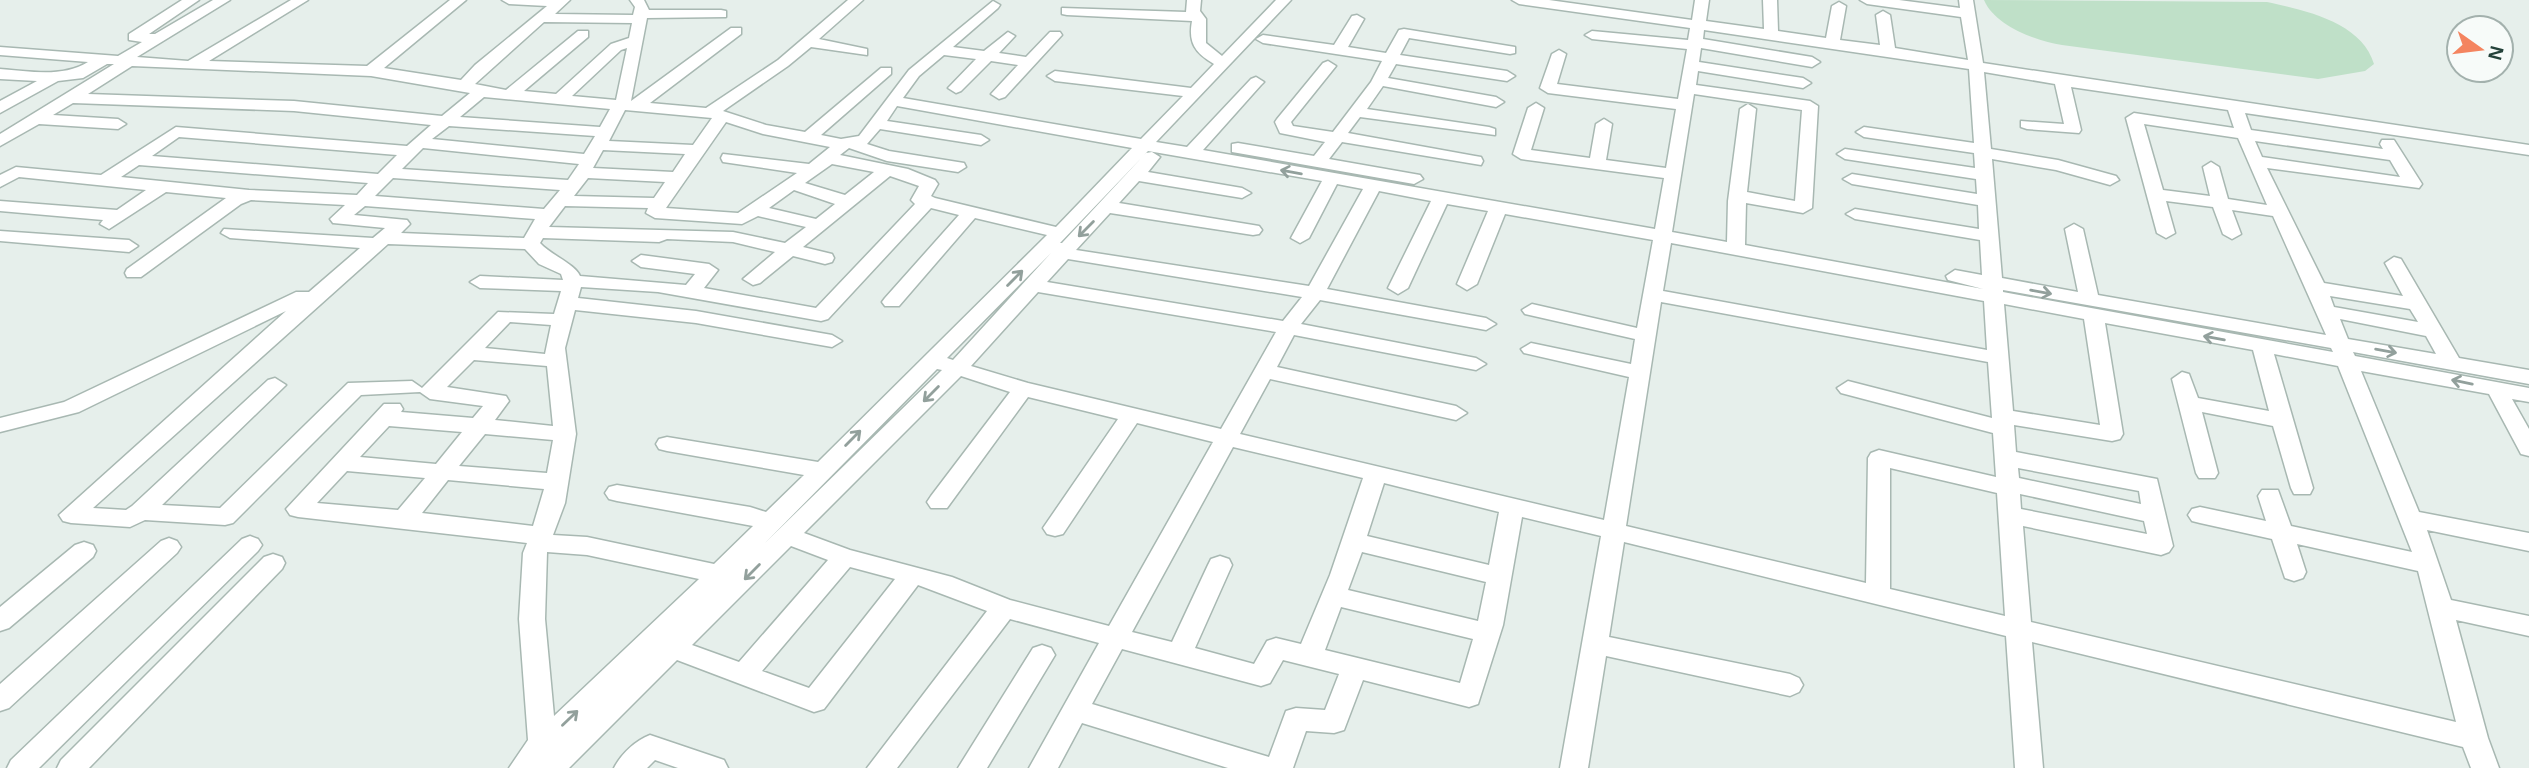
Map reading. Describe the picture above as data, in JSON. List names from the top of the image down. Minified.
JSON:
{"north":"right"}
